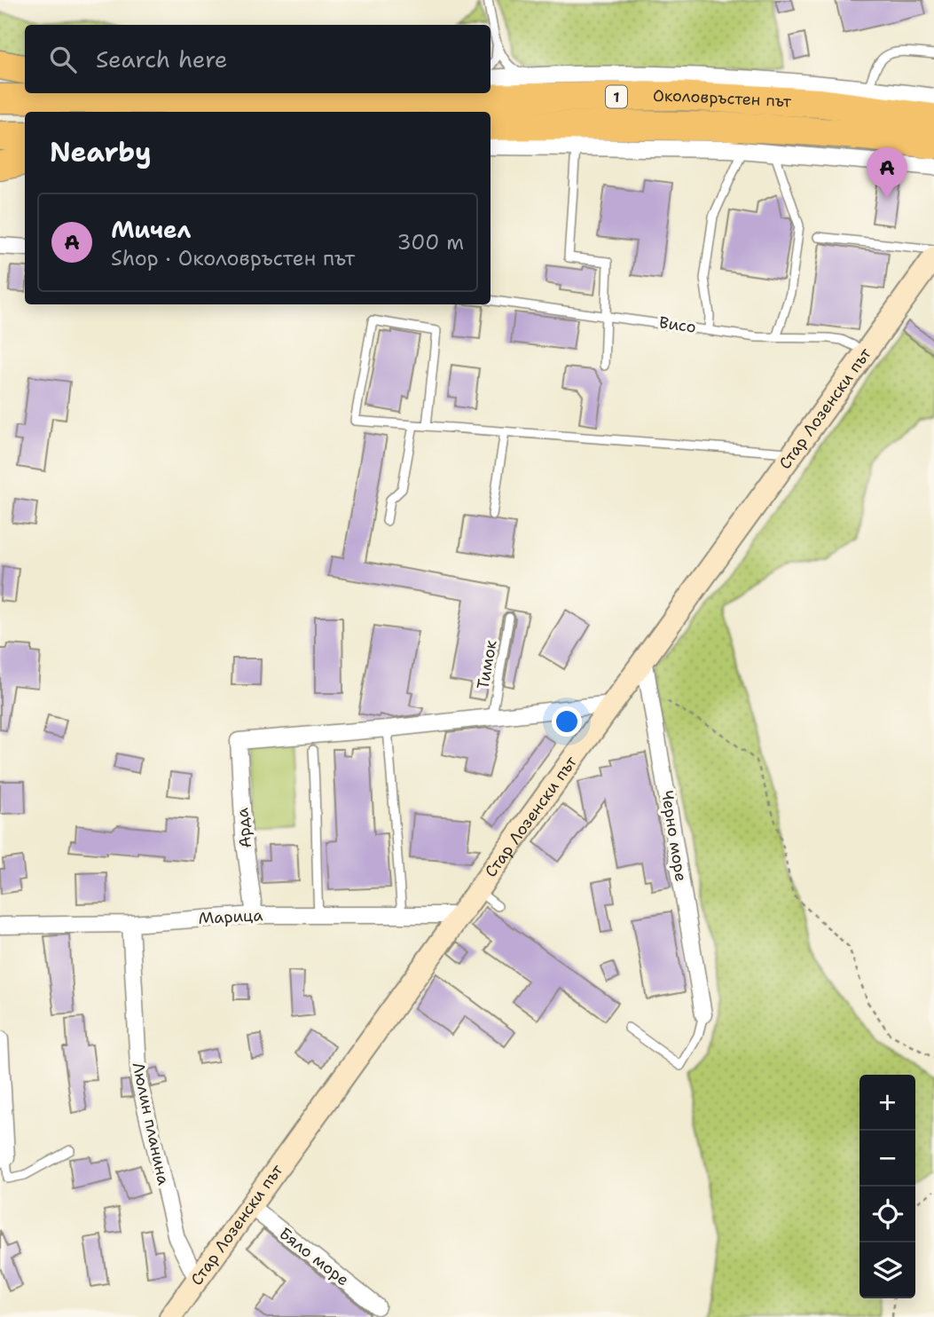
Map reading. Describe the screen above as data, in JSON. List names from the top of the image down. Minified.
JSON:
{"streets":{"highway":["1","Околовръстен път"],"street":["Стар Лозенски път","Арда","Черно море","Марица","Люлин планина","Бяло море"],"lane":["Висо","Тимок"]},"crossings":[["Висо","Стар Лозенски път"],["Стар Лозенски път","Черно море"],["Стар Лозенски път","Марица"],["Стар Лозенски път","Люлин планина"],["Стар Лозенски път","Бяло море"],["Арда","Марица"],["Марица","Люлин планина"]],"page":{"search":"Search here","heading":"Nearby","pins":"A","list":[{"mark":"A","name":"Мичел","note":"Shop · Околовръстен път","value":"300 m"}],"map_buttons":["+","−"]}}
